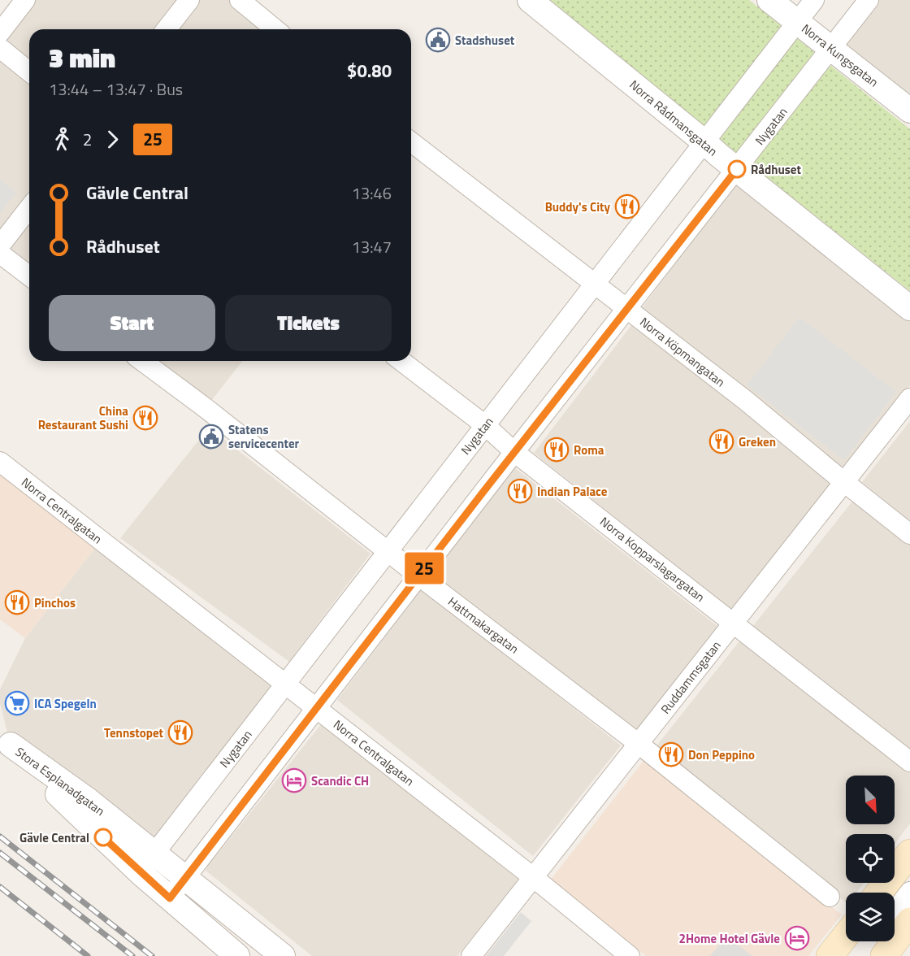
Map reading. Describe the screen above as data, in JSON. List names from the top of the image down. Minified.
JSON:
{"streets":{"street":["Norra Kungsgatan","Norra Rådmansgatan","Nygatan","Norra Köpmangatan","Norra Centralgatan","Norra Kopparslagargatan","Hattmakargatan","Ruddammsgatan","Stora Esplanadgatan"]},"crossings":[["Norra Kungsgatan","Nygatan"],["Norra Rådmansgatan","Nygatan"],["Nygatan","Norra Köpmangatan"],["Nygatan","Norra Centralgatan"],["Nygatan","Norra Kopparslagargatan"],["Nygatan","Hattmakargatan"],["Nygatan","Stora Esplanadgatan"],["Norra Köpmangatan","Ruddammsgatan"],["Norra Centralgatan","Ruddammsgatan"],["Norra Kopparslagargatan","Ruddammsgatan"],["Hattmakargatan","Ruddammsgatan"]],"places":{"public building":["Stadshuset","Statens servicecenter"],"other":["Rådhuset","Gävle Central"],"restaurant":["Buddy's City","China Restaurant Sushi","Greken","Roma","Indian Palace","Pinchos","Tennstopet","Don Peppino"],"supermarket":["ICA Spegeln"],"hotel":["Scandic CH","2Home Hotel Gävle"]},"lines":["bus line 25"],"north":"bottom right","page":{"on_map":"25","heading":["3 min","13:44 – 13:47 · Bus","$0.80"],"legs":["2","25"],"list":[{"name":"Gävle Central","value":"13:46"},{"name":"Rådhuset","value":"13:47"}],"buttons":["Start","Tickets"]}}
